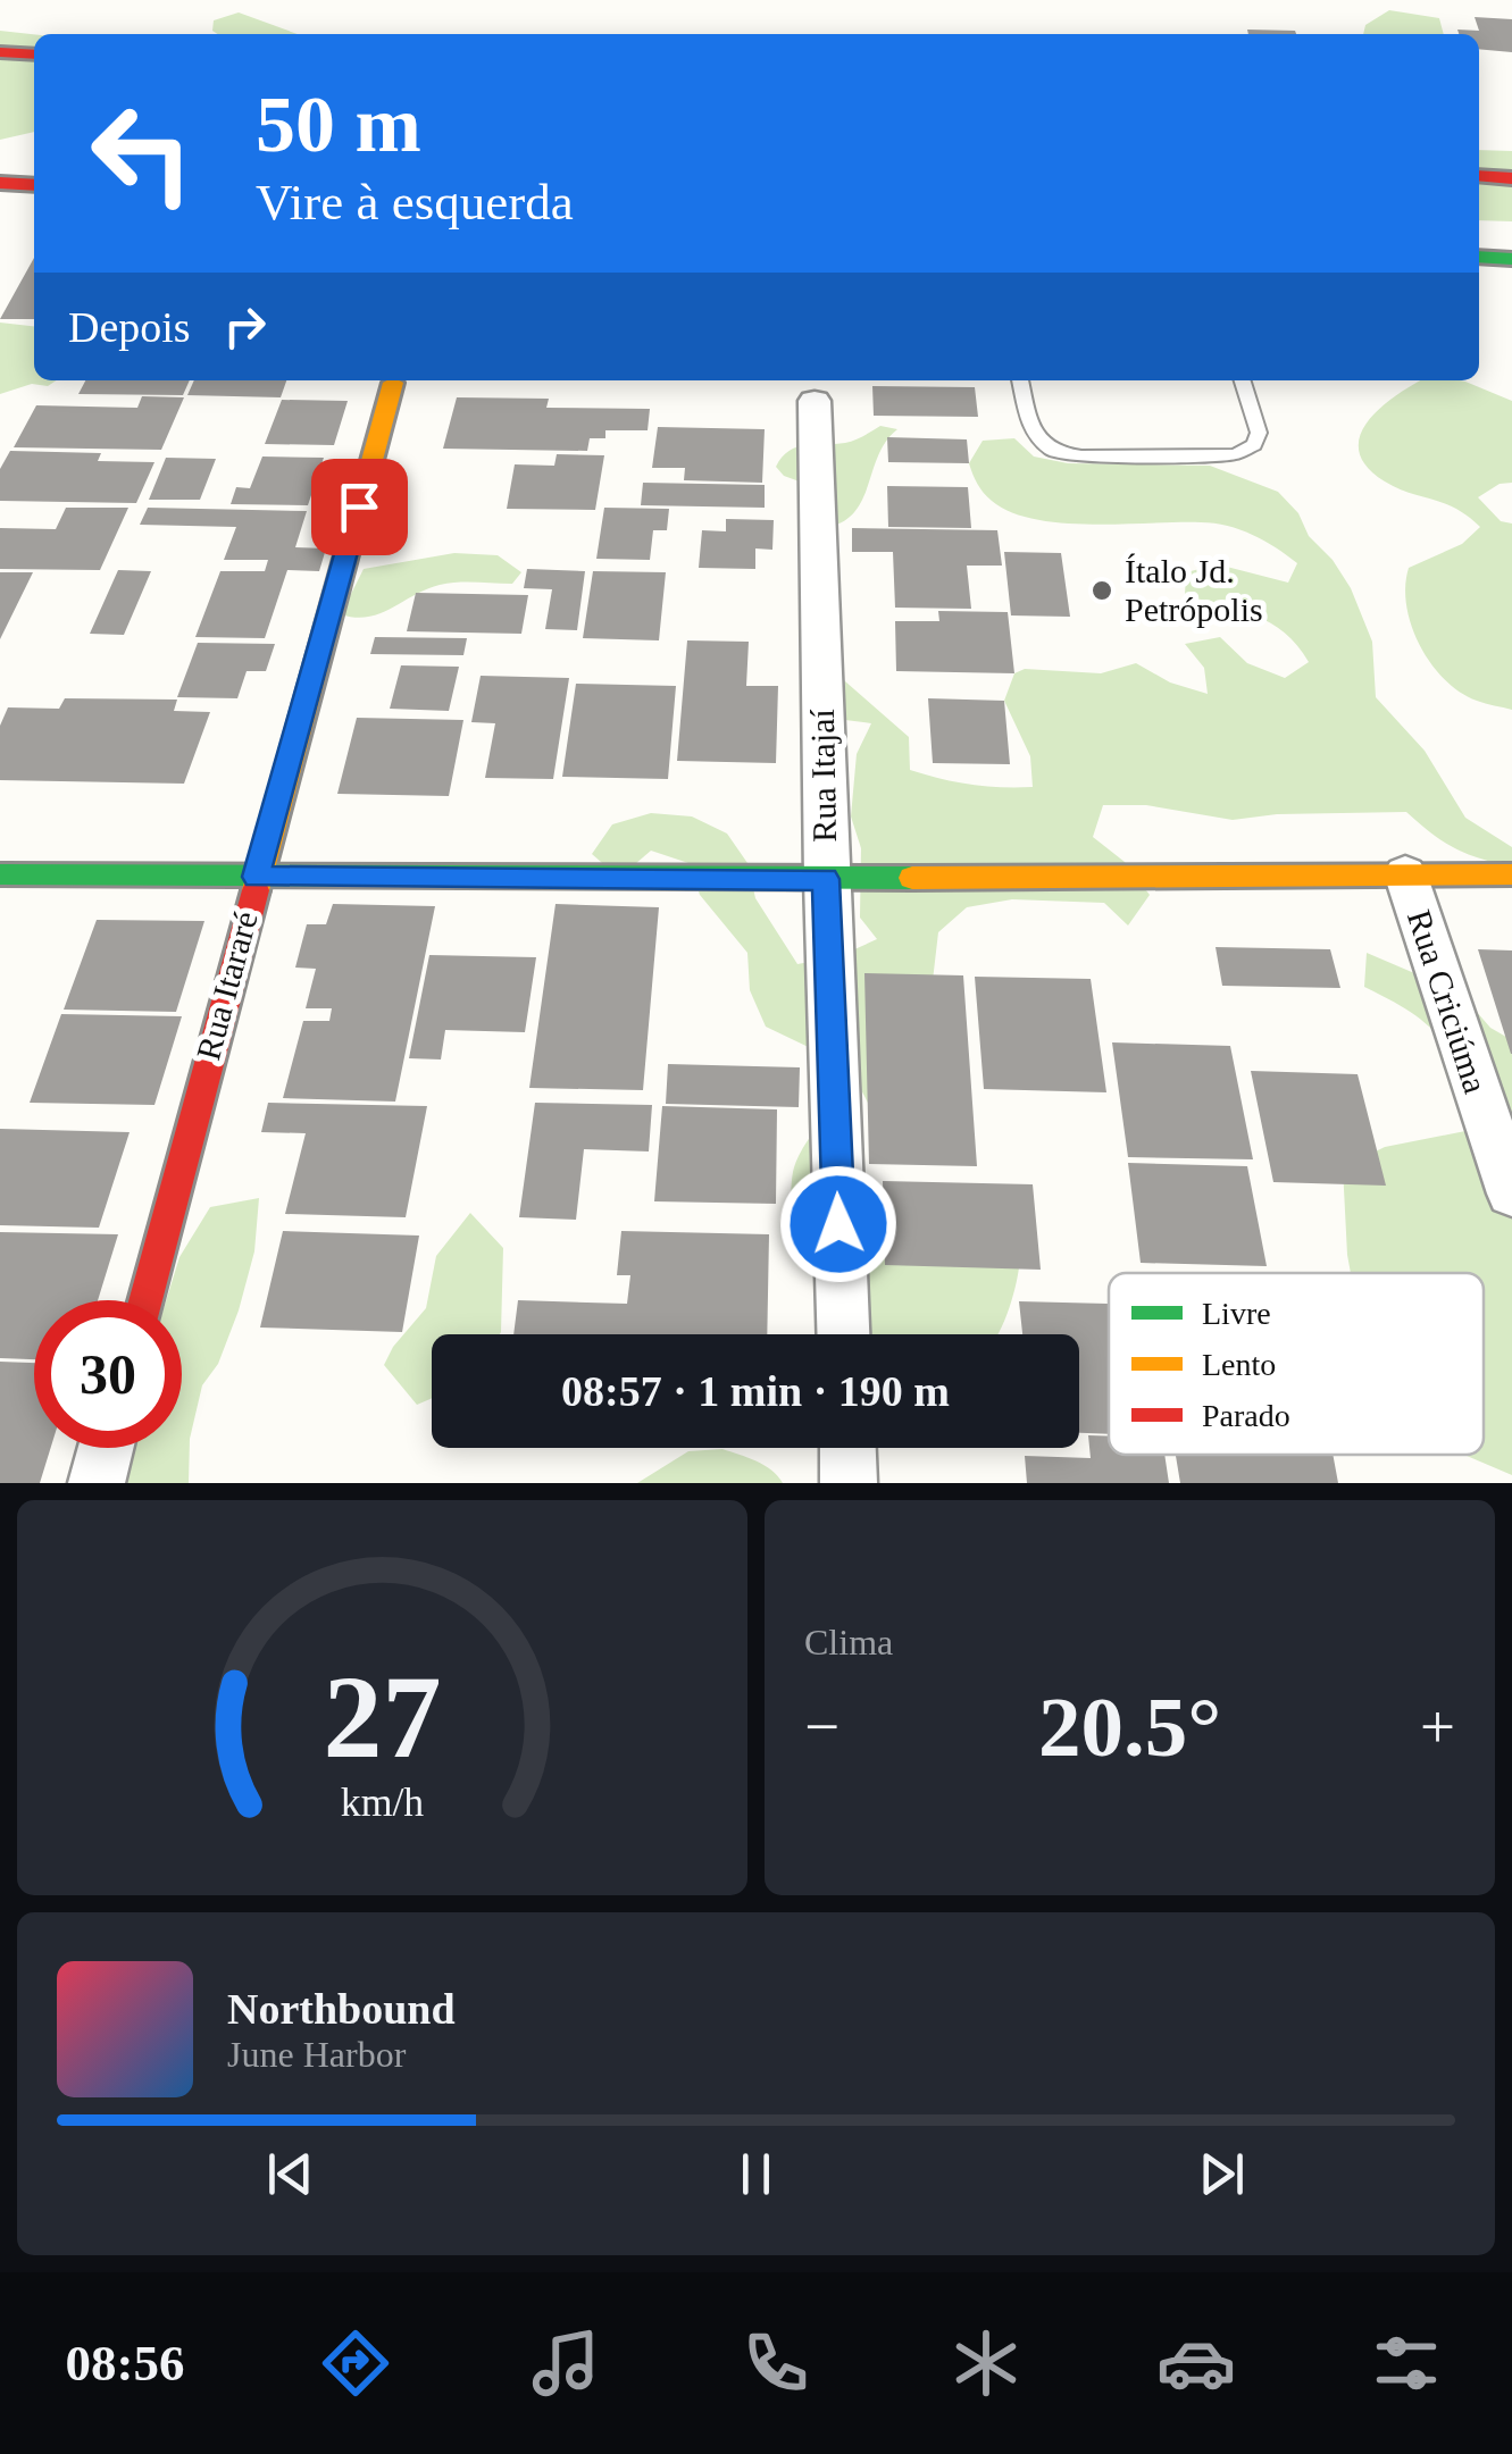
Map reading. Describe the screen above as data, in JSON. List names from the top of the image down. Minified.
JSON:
{"streets":{"street":["Rua Itajaí","Rua Itararé","Rua Criciúma"]},"places":["Ítalo Jd. Petrópolis"],"legend":["Livre","Lento","Parado"],"page":{"turn":["50 m","Vire à esquerda"],"then":"Depois","limit":"30","trip":"08:57 · 1 min · 190 m","tile":"Clima","heat":["−","20.5°","+"],"song":["Northbound","June Harbor"],"tabs":"08:56","gauge":["27","km/h"]}}
